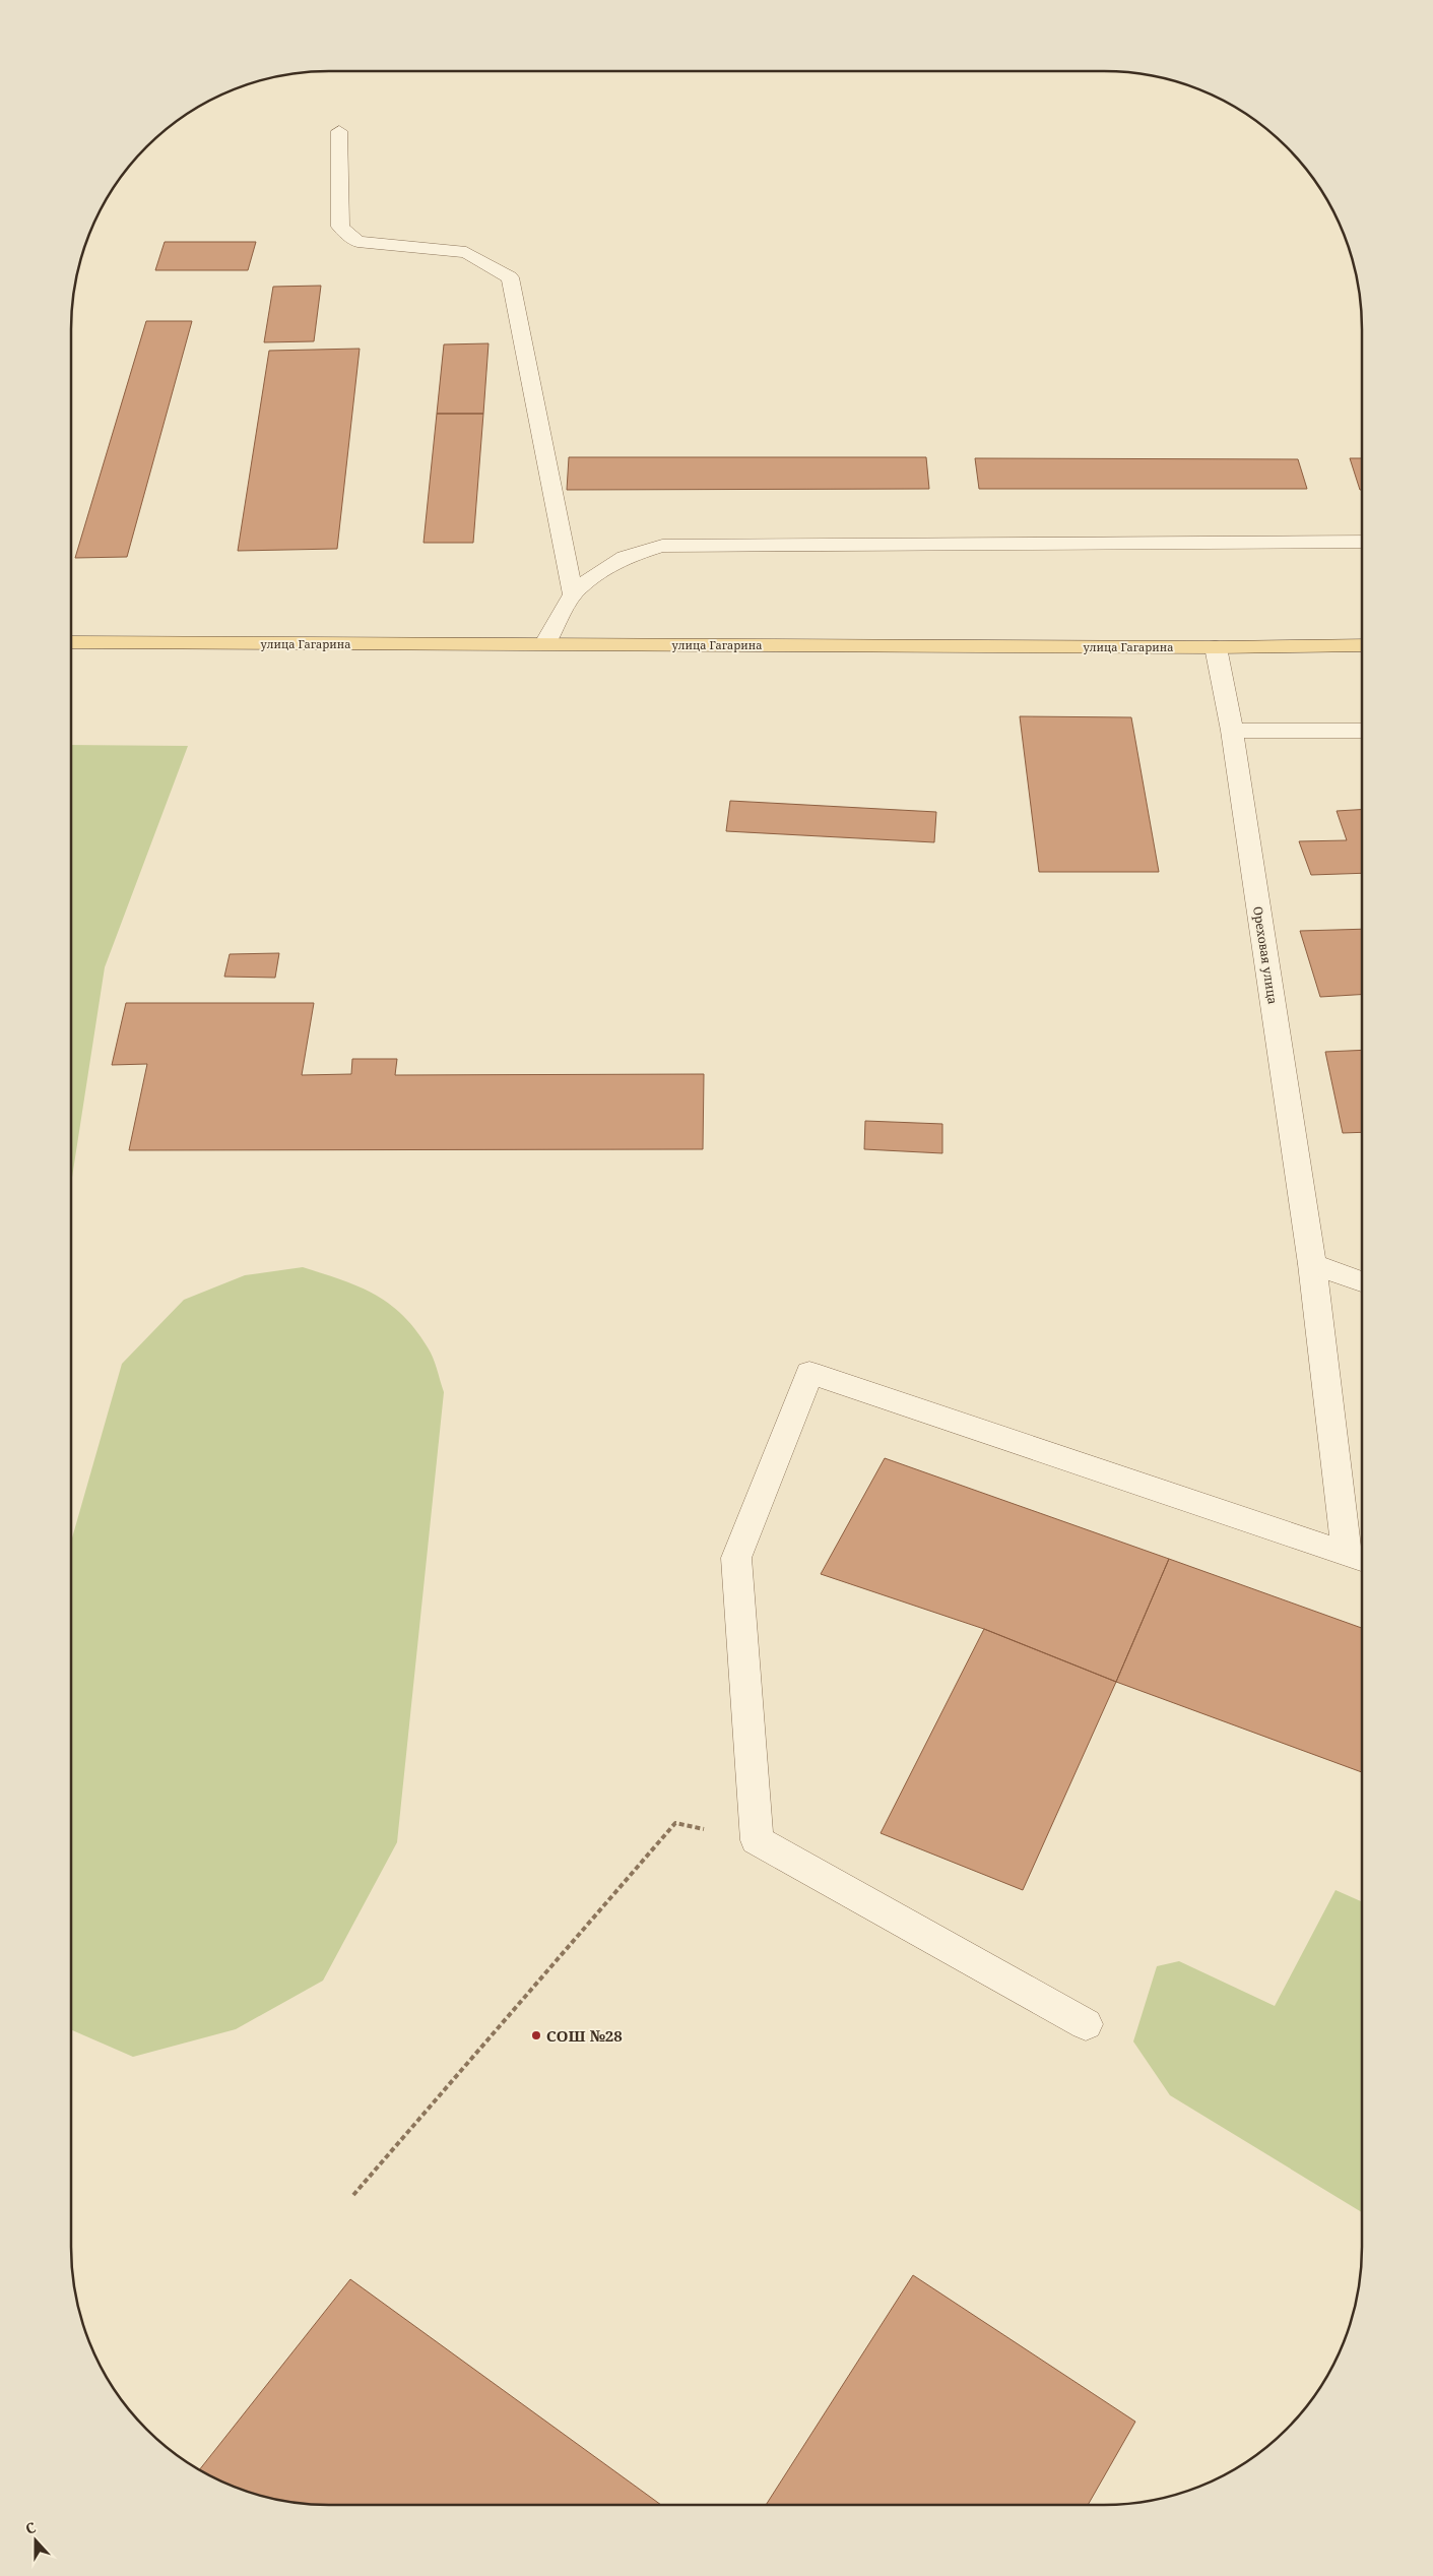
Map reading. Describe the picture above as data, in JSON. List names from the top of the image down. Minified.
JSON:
{"streets":{"main road":["улица Гагарина"],"street":["Ореховая улица"]},"crossings":[["улица Гагарина","Ореховая улица"]],"places":["СОШ №28"],"north":"top"}
